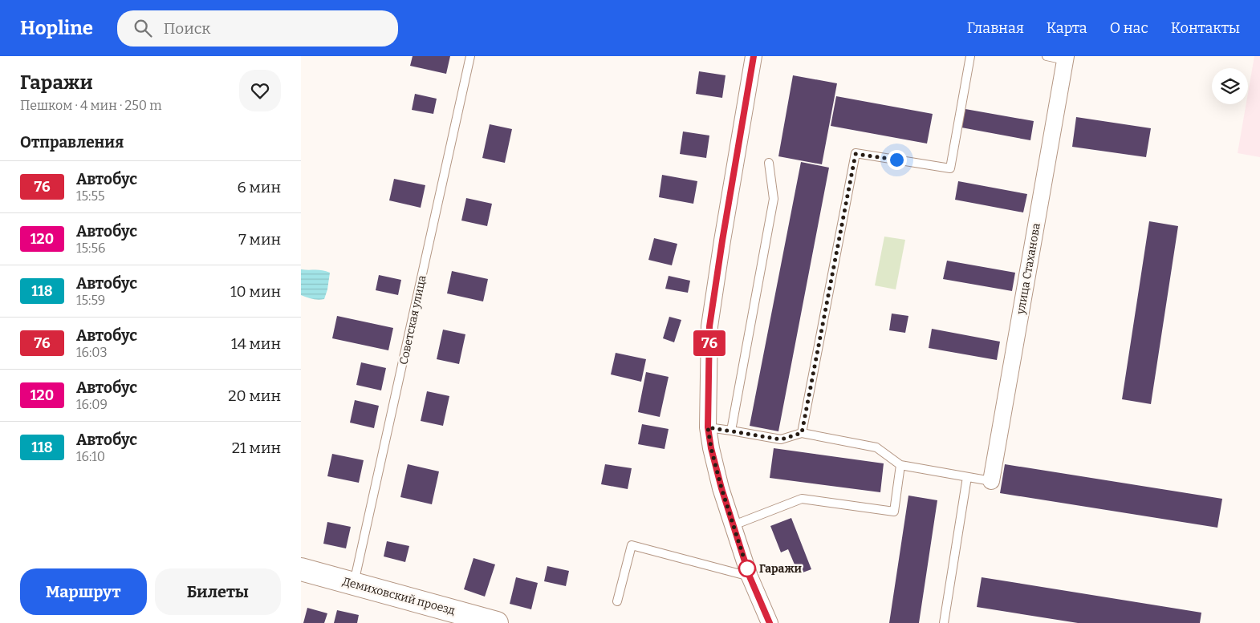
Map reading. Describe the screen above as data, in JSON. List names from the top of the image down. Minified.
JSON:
{"streets":{"main road":["Демиховский проезд"],"street":["улица Стаханова"],"lane":["Советская улица"]},"crossings":[["Советская улица","Демиховский проезд"]],"places":["Гаражи"],"lines":["bus line 76"],"page":{"header":"Hopline","search":"Поиск","nav":["Главная","Карта","О нас","Контакты"],"heading":[["Гаражи","Пешком · 4 мин · 250 m"],"Отправления"],"on_map":"76","list":[{"mark":"76","name":"Автобус","note":"15:55","value":"6 мин"},{"mark":"120","name":"Автобус","note":"15:56","value":"7 мин"},{"mark":"118","name":"Автобус","note":"15:59","value":"10 мин"},{"mark":"76","name":"Автобус","note":"16:03","value":"14 мин"},{"mark":"120","name":"Автобус","note":"16:09","value":"20 мин"},{"mark":"118","name":"Автобус","note":"16:10","value":"21 мин"}],"buttons":["Маршрут","Билеты"]}}
